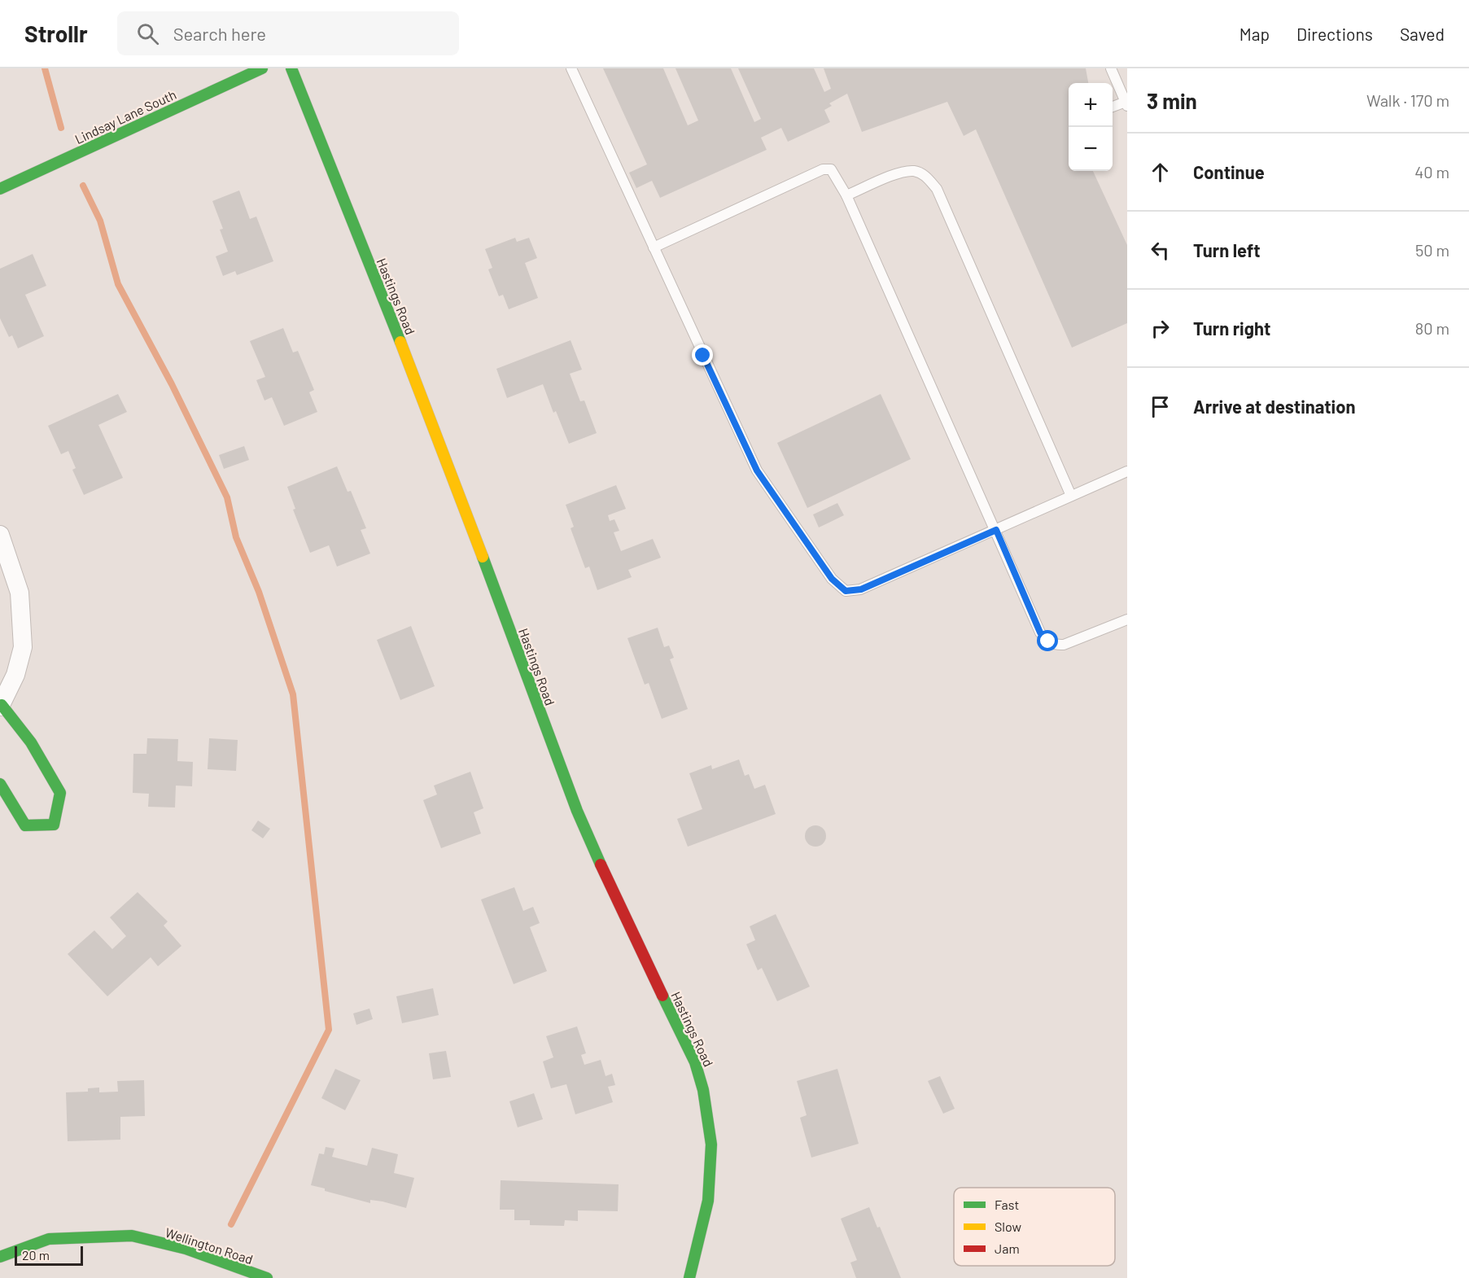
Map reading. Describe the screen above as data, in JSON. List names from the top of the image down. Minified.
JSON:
{"streets":{"street":["Lindsay Lane South","Hastings Road","Wellington Road"]},"legend":["Fast","Slow","Jam"],"scale_bar":"20 m","page":{"header":"Strollr","search":"Search here","nav":["Map","Directions","Saved"],"heading":["3 min","Walk · 170 m"],"map_buttons":["+","−"],"list":[["Continue","40 m"],["Turn left","50 m"],["Turn right","80 m"],"Arrive at destination"],"scale":"20 m"}}
